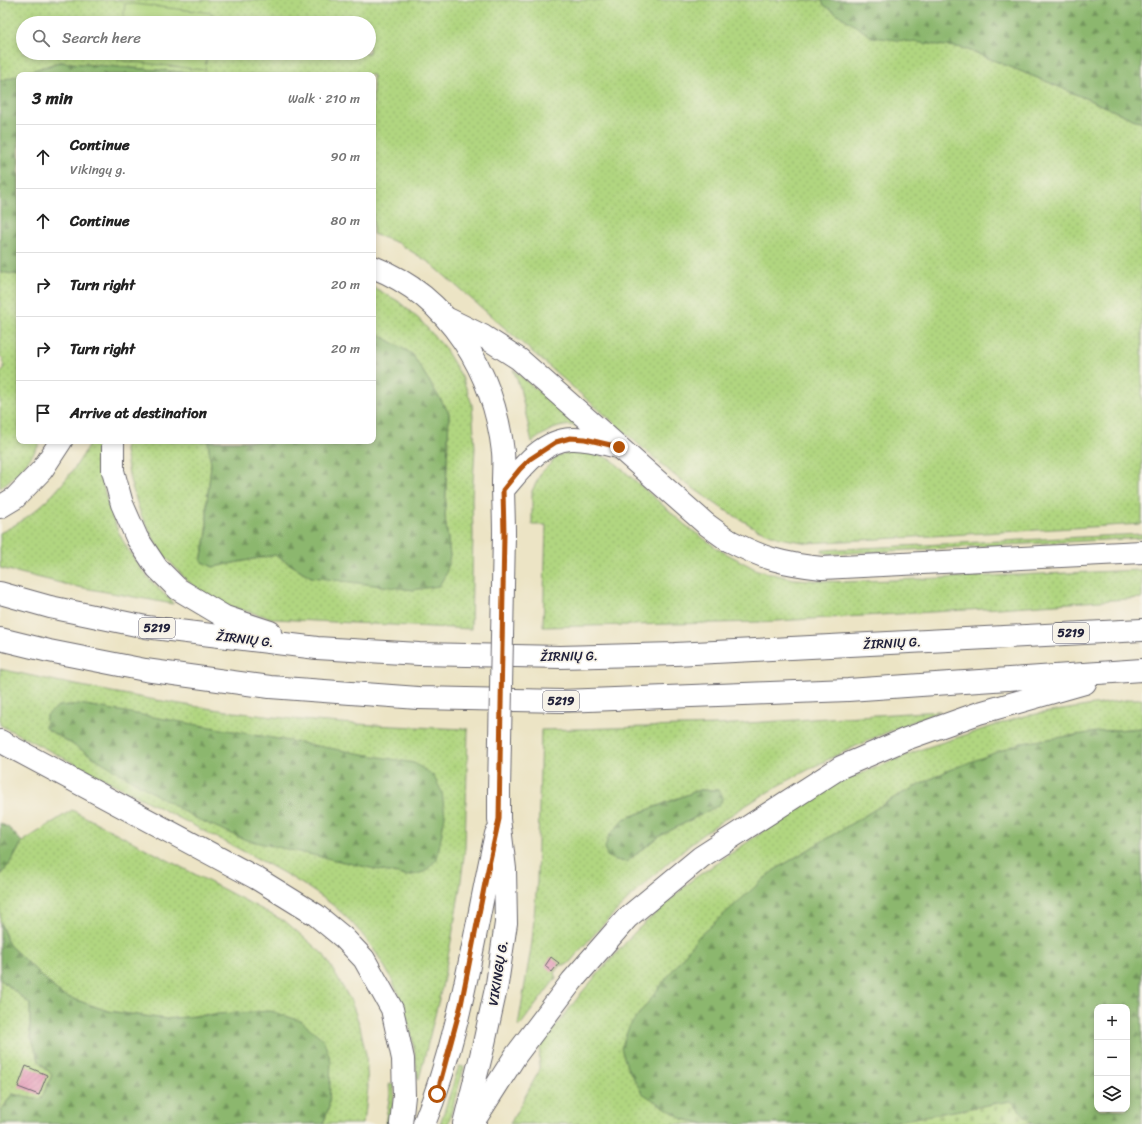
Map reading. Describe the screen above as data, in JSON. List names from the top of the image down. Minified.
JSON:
{"streets":{"main road":["5219","ŽIRNIŲ G.","VIKINGŲ G."]},"page":{"search":"Search here","heading":["3 min","Walk · 210 m"],"list":[["Continue","Vikingų g.","90 m"],["Continue","80 m"],["Turn right","20 m"],["Turn right","20 m"],"Arrive at destination"],"map_buttons":["+","−"]}}
